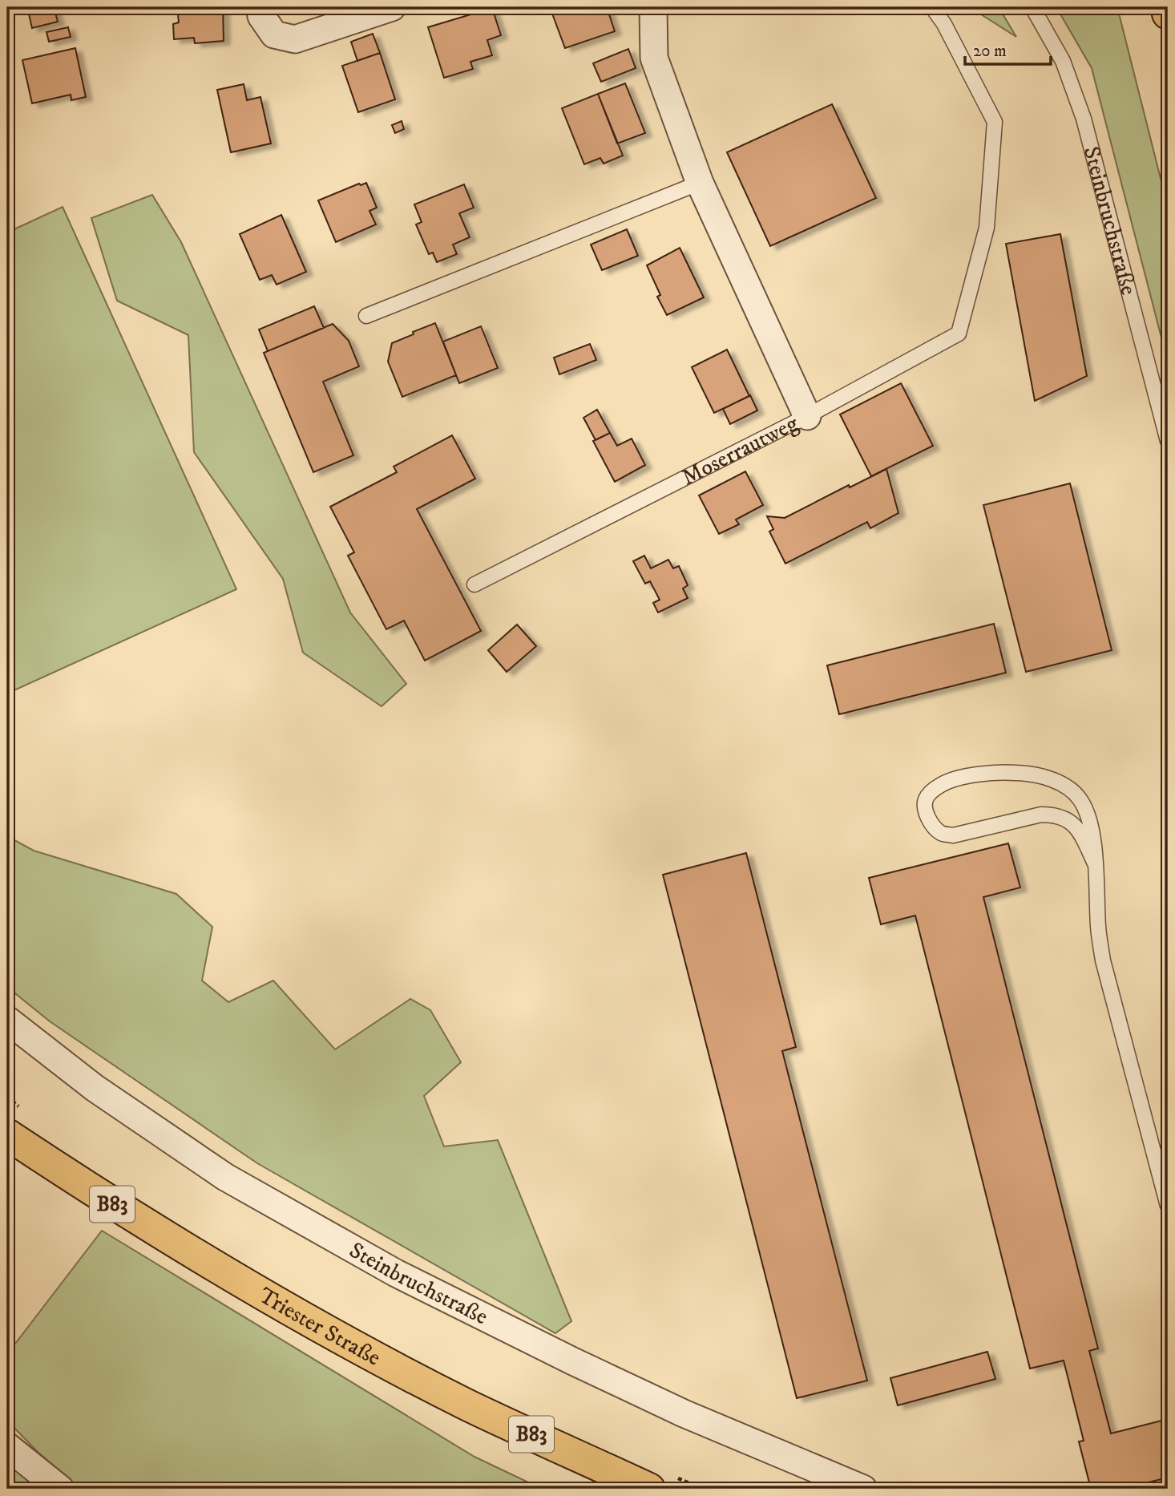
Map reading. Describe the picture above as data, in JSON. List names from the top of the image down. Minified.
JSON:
{"streets":{"main road":["B83","Triester Straße"],"street":["Steinbruchstraße","Moserrautweg"]},"scale_bar":"20 m"}
